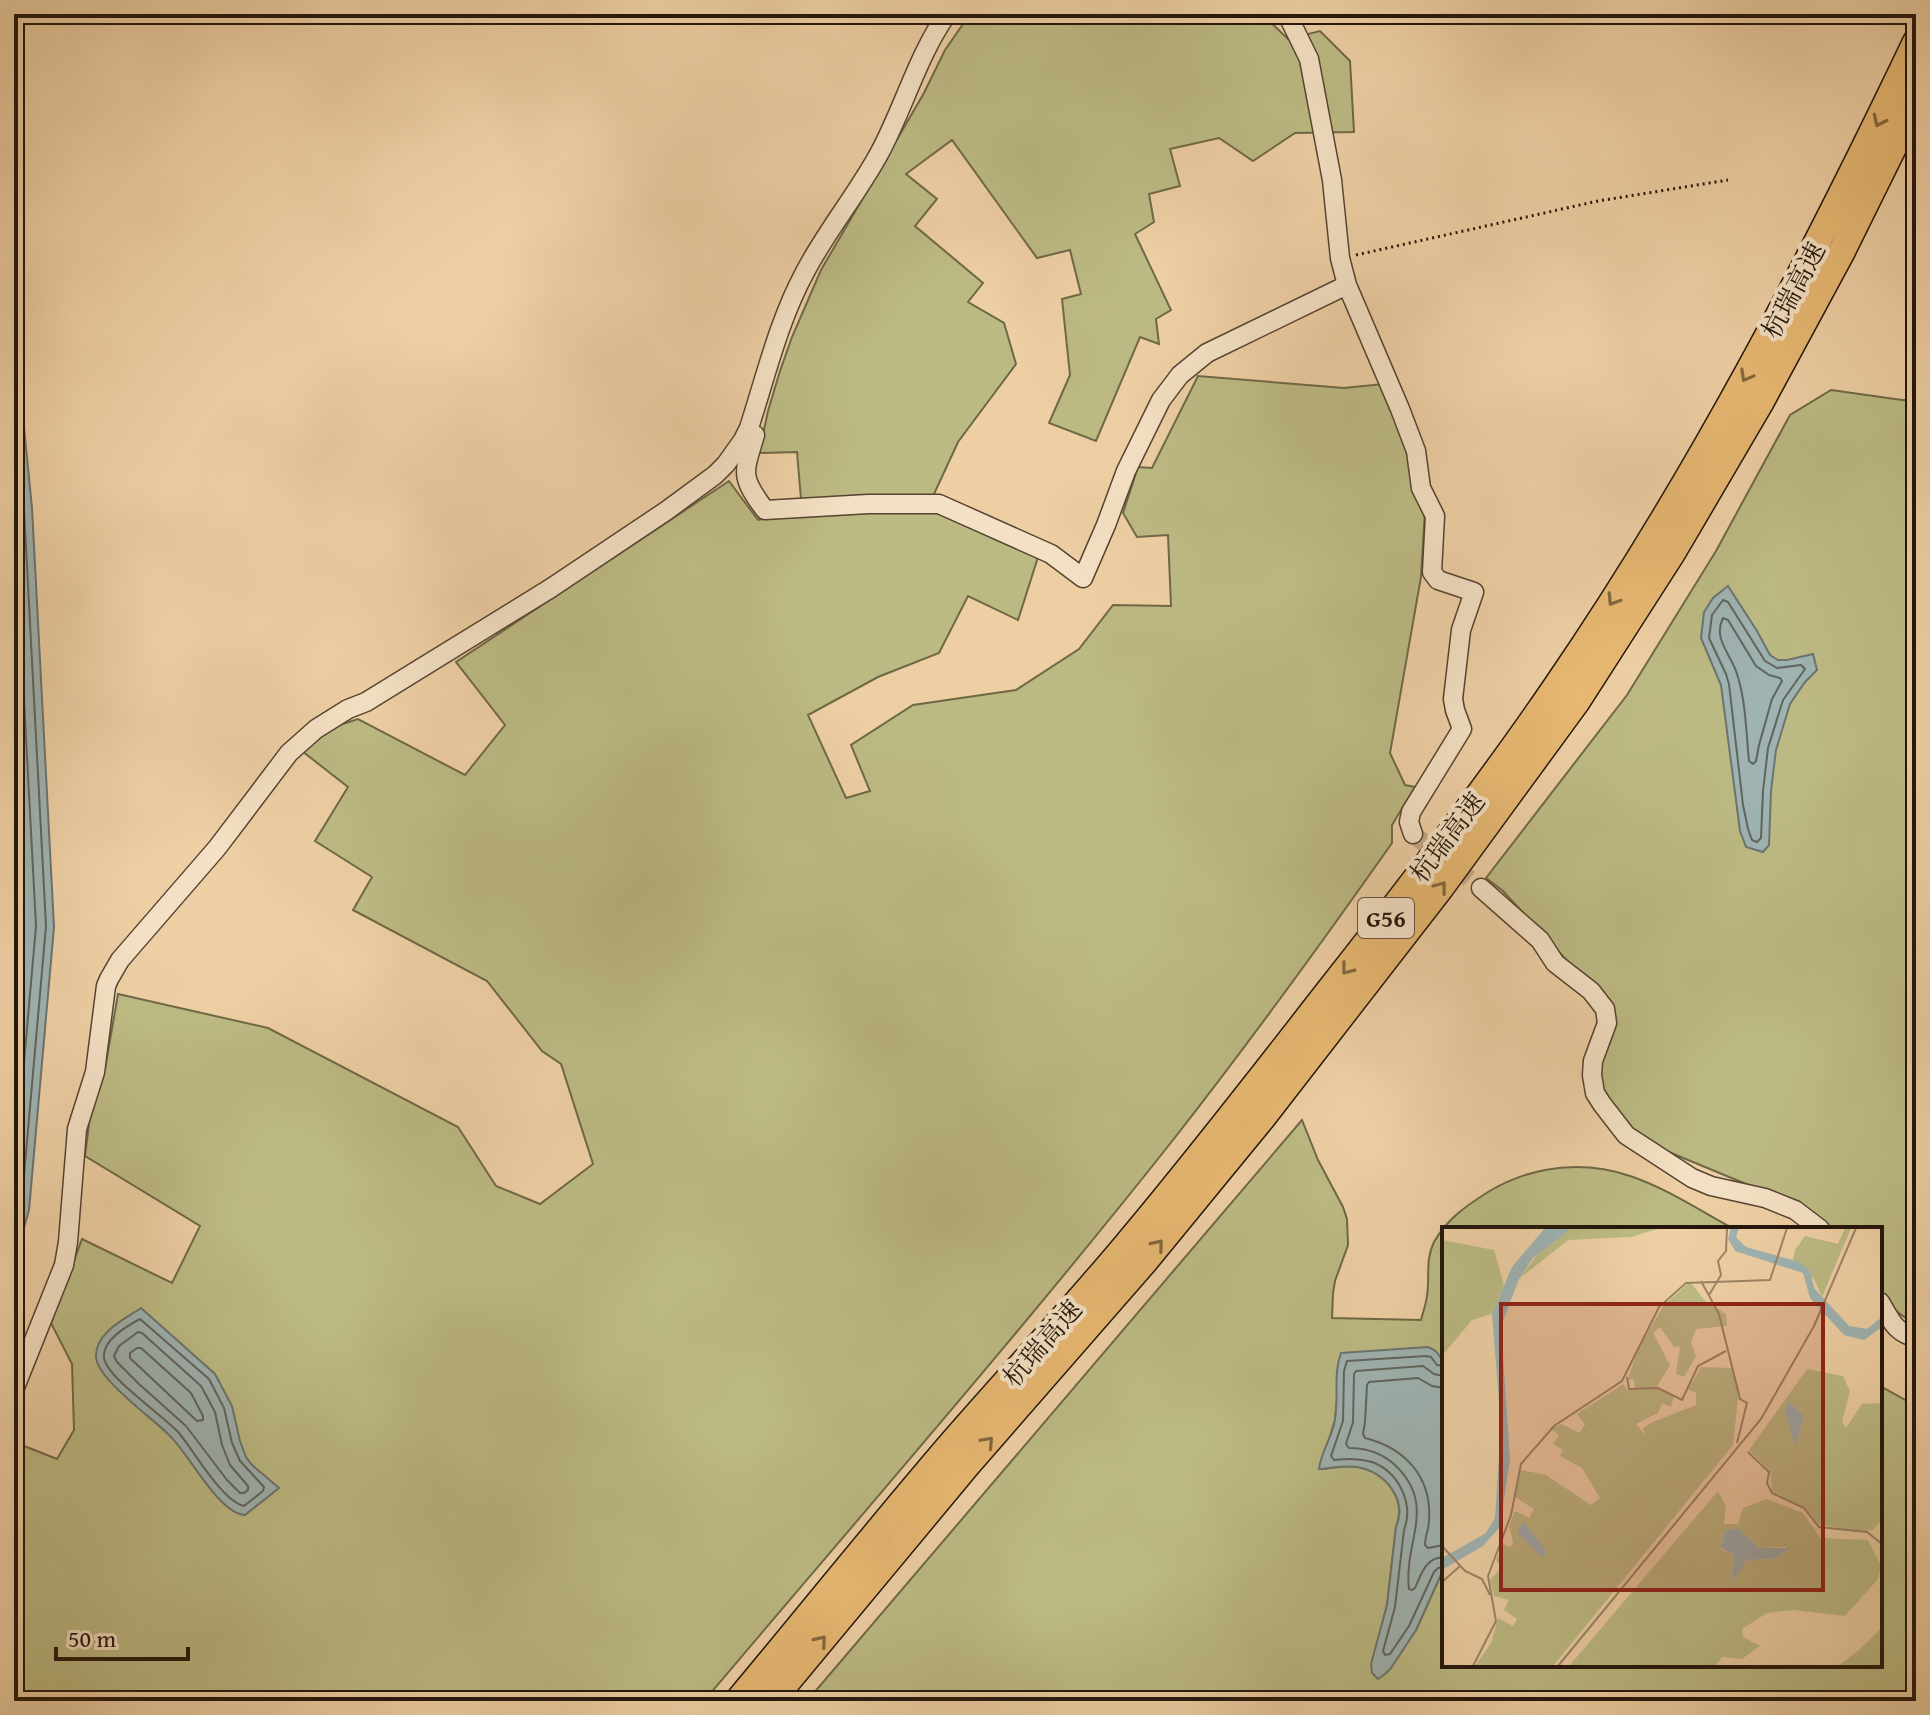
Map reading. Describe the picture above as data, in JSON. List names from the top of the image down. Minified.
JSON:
{"streets":{"highway":["杭瑞高速","G56"]},"scale_bar":"50 m"}
